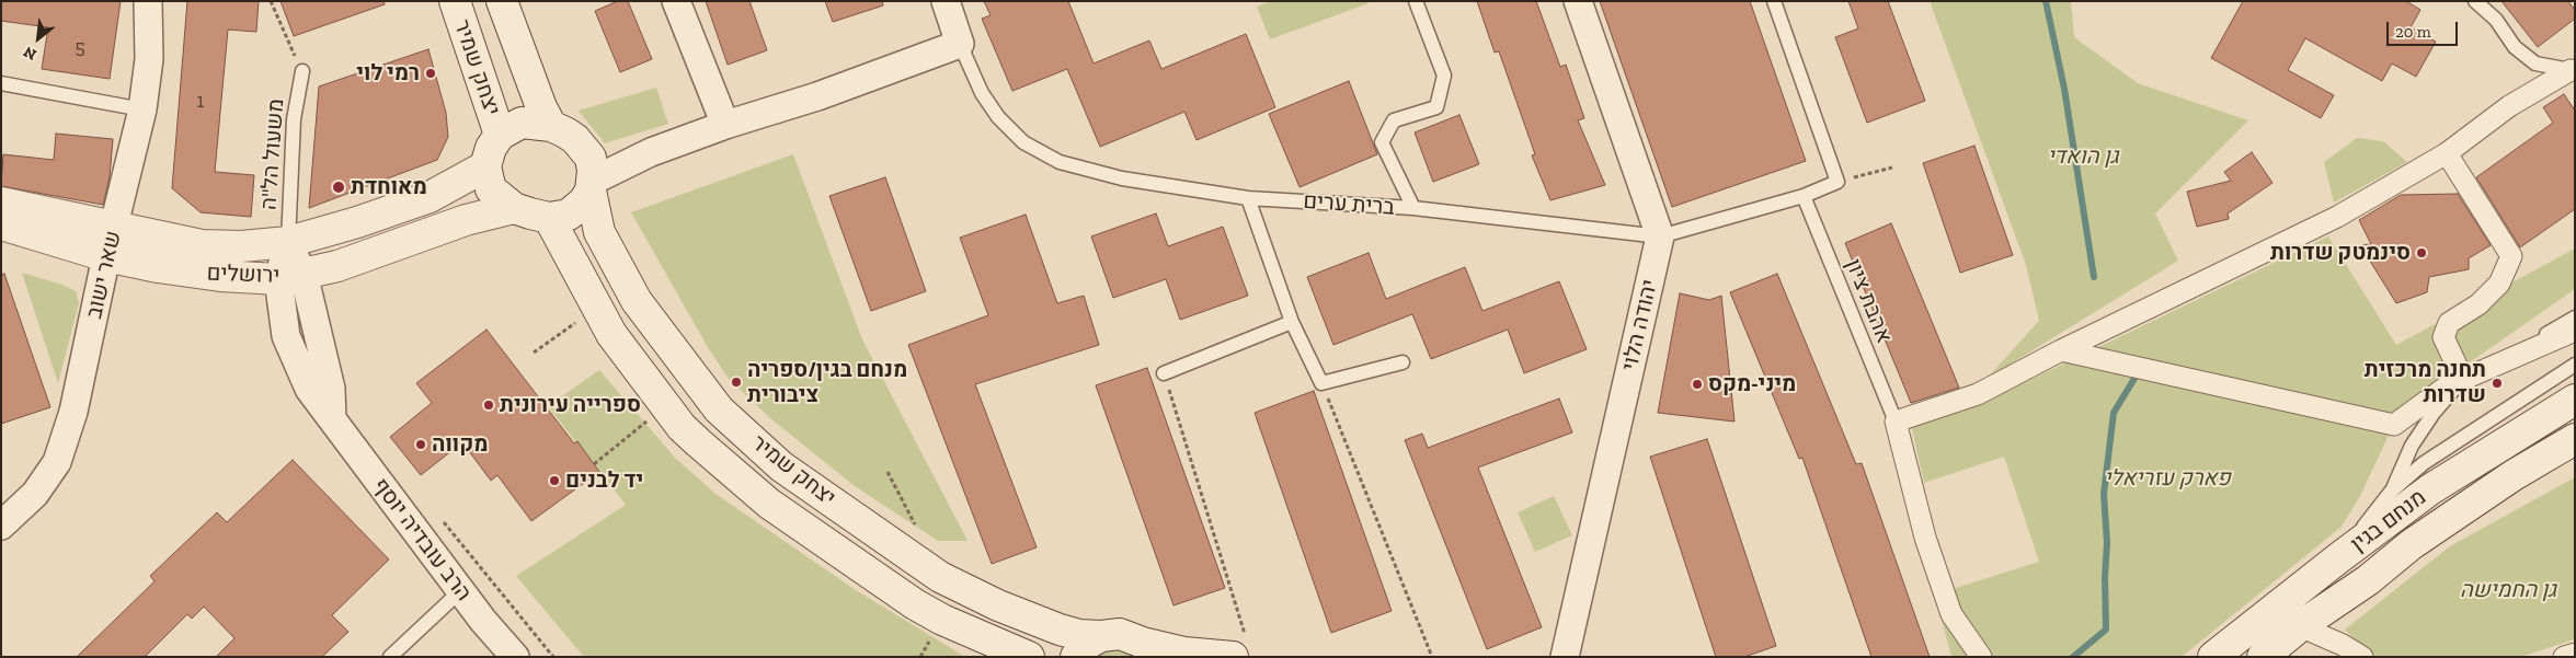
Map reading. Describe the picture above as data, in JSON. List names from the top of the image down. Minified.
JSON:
{"streets":{"main road":["יצחק שמיר","ירושלים","מנחם בגין"],"street":["ברית ערים","שאר ישוב","יהודה הלוי","הרב עובדיה יוסף"],"lane":["משעול הל\"ה","אהבת ציון"]},"crossings":[["יצחק שמיר","ירושלים"],["משעול הל\"ה","ירושלים"],["משעול הל\"ה","הרב עובדיה יוסף"],["ברית ערים","אהבת ציון"],["ברית ערים","יהודה הלוי"],["שאר ישוב","ירושלים"],["ירושלים","הרב עובדיה יוסף"]],"parks":["גן הואדי","פארק עזריאלי","גן החמישה"],"places":["רמי לוי","מאוחדת","סינמטק שדרות","מנחם בגין/ספריה ציבורית","תחנה מרכזית שדרות","מיני-מקס","ספרייה עירונית","מקווה","יד לבנים"],"house_numbers":["5","1"],"scale_bar":"20 m","north":"bottom left"}
